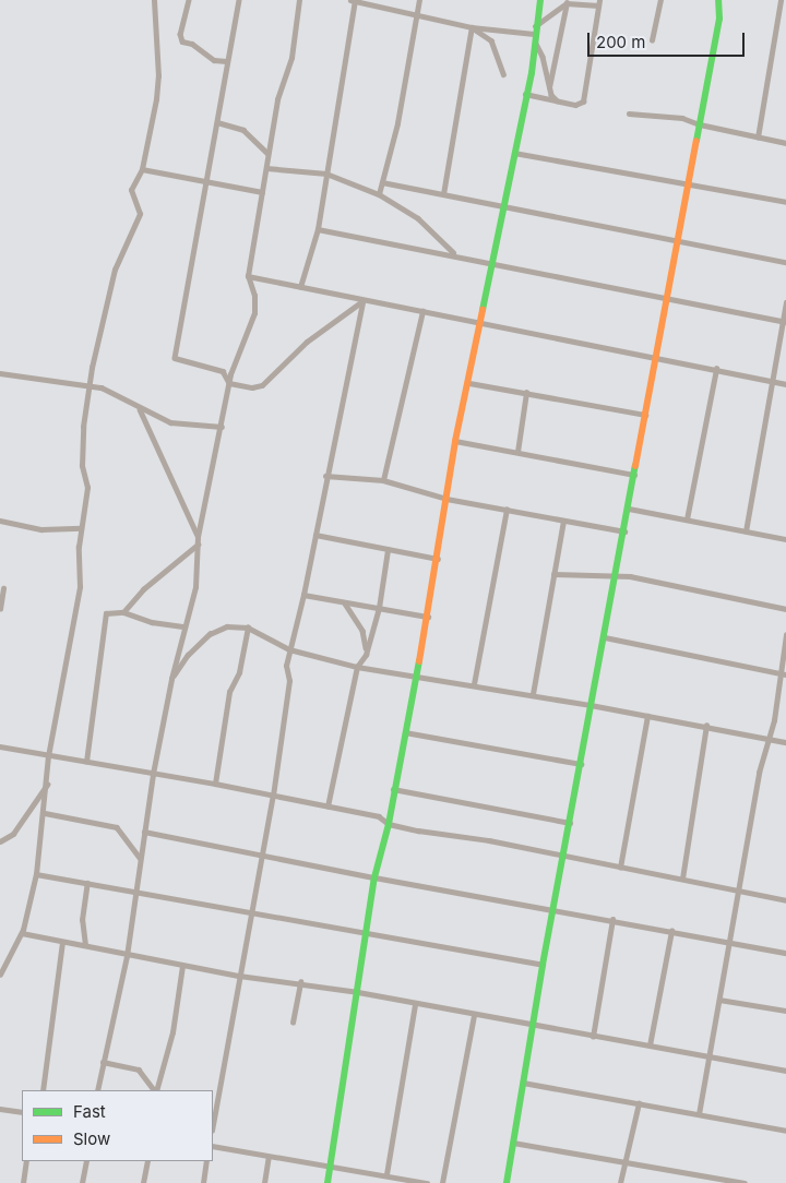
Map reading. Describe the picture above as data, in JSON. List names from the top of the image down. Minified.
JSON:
{"legend":["Fast","Slow"],"scale_bar":"200 m"}
